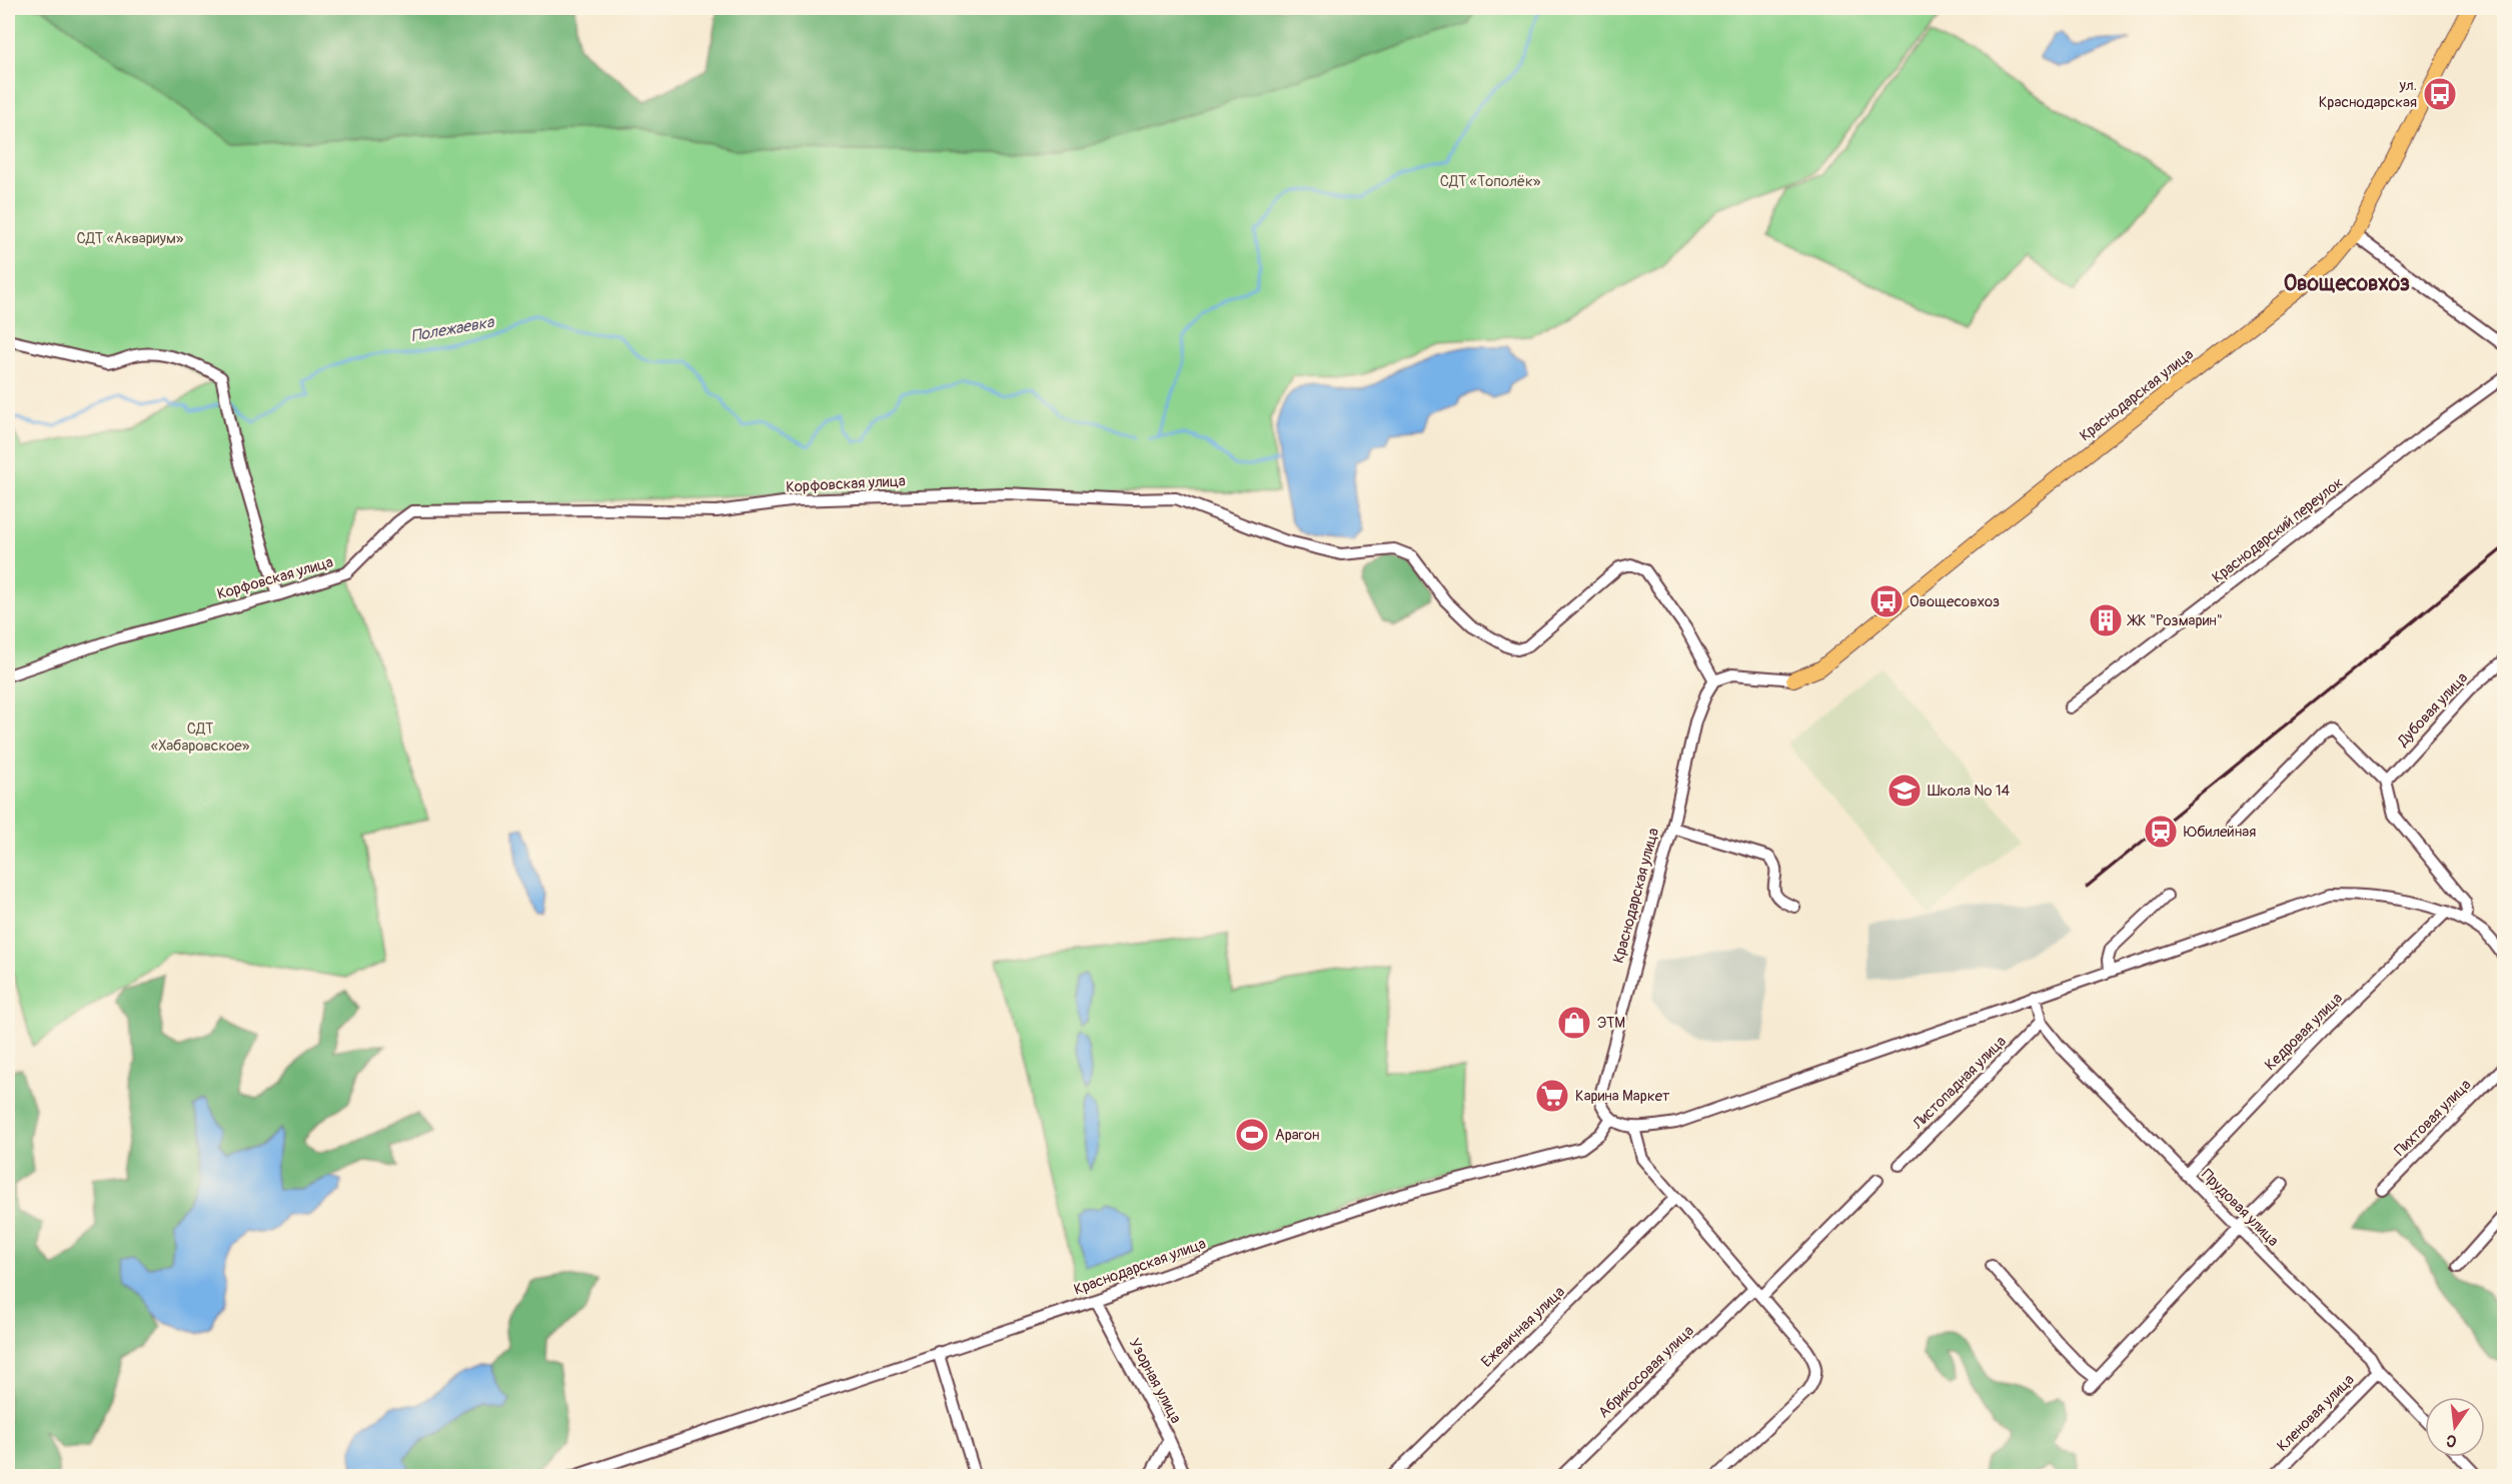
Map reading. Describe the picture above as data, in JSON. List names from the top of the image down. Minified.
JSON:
{"streets":{"main road":["Краснодарская улица"],"street":["Корфовская улица","Краснодарский переулок","Дубовая улица","Кедровая улица","Листопадная улица","Пихтовая улица","Прудовая улица","Ежевичная улица","Абрикосовая улица","Узорная улица","Кленовая улица"]},"crossings":[["Краснодарская улица","Корфовская улица"],["Краснодарская улица","Узорная улица"],["Кедровая улица","Прудовая улица"],["Листопадная улица","Прудовая улица"],["Прудовая улица","Кленовая улица"]],"districts":["Овощесовхоз"],"water":["Полежаевка"],"parks":["СДТ «Тополёк»","СДТ «Аквариум»","СДТ «Хабаровское»"],"places":{"bus stop":["ул. Краснодарская","Овощесовхоз"],"building":["ЖК \"Розмарин\""],"school or university":["Школа № 14"],"station":["Юбилейная"],"shop":["ЭТМ"],"supermarket":["Карина Маркет"],"sports":["Арагон"]},"north":"bottom"}
